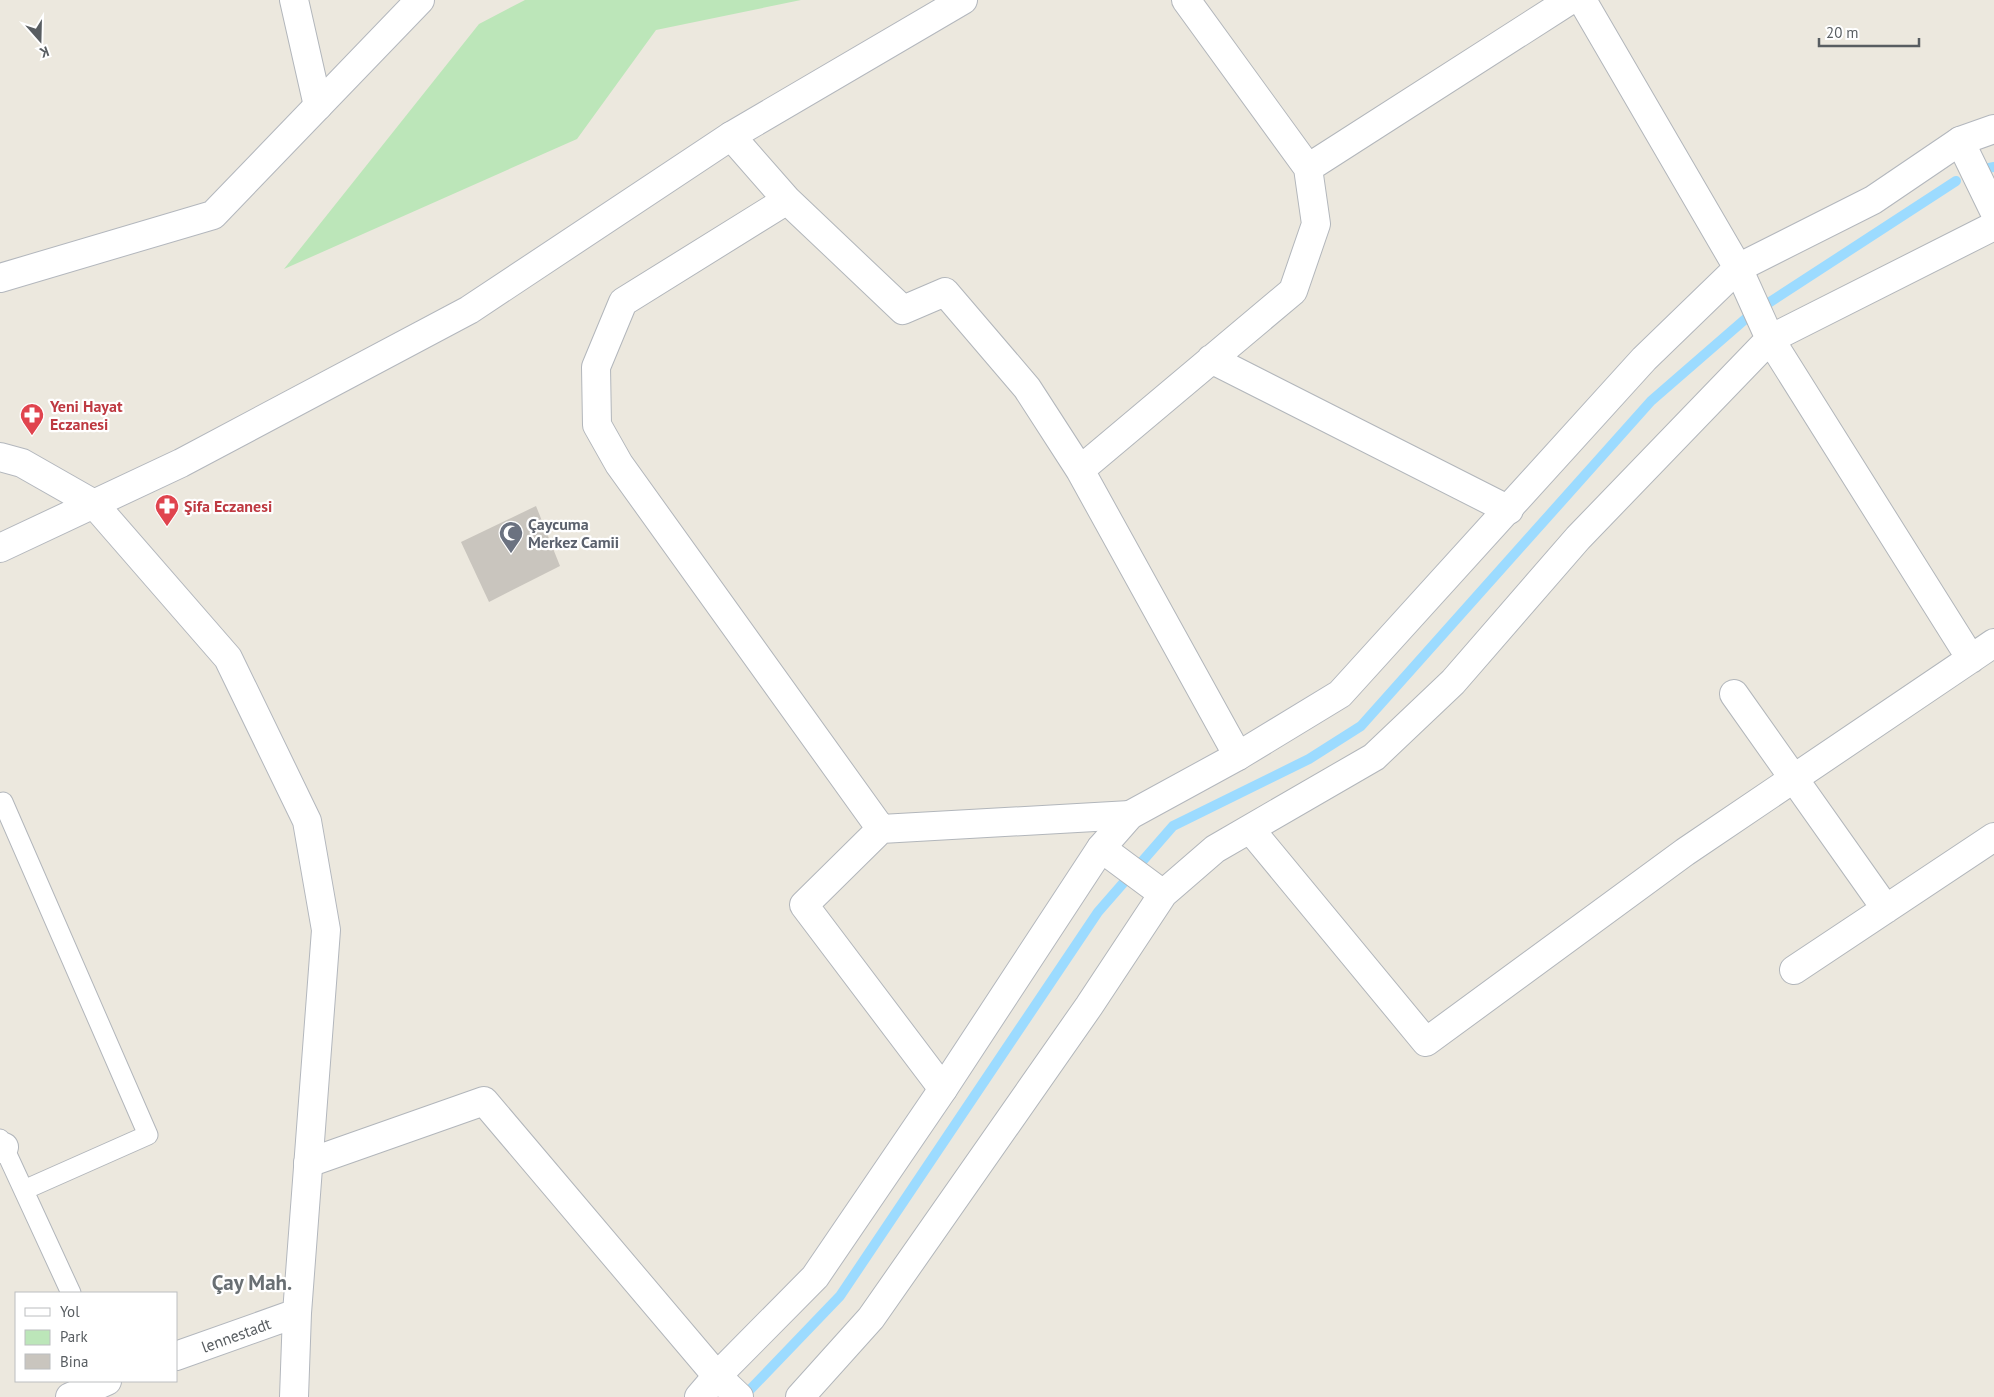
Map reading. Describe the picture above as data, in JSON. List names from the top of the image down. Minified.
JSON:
{"streets":{"street":["lennestadt"]},"districts":["Çay Mah."],"places":{"pharmacy":["Yeni Hayat Eczanesi","Şifa Eczanesi"],"mosque":["Çaycuma Merkez Camii"]},"legend":["Yol","Park","Bina"],"scale_bar":"20 m","north":"bottom"}
